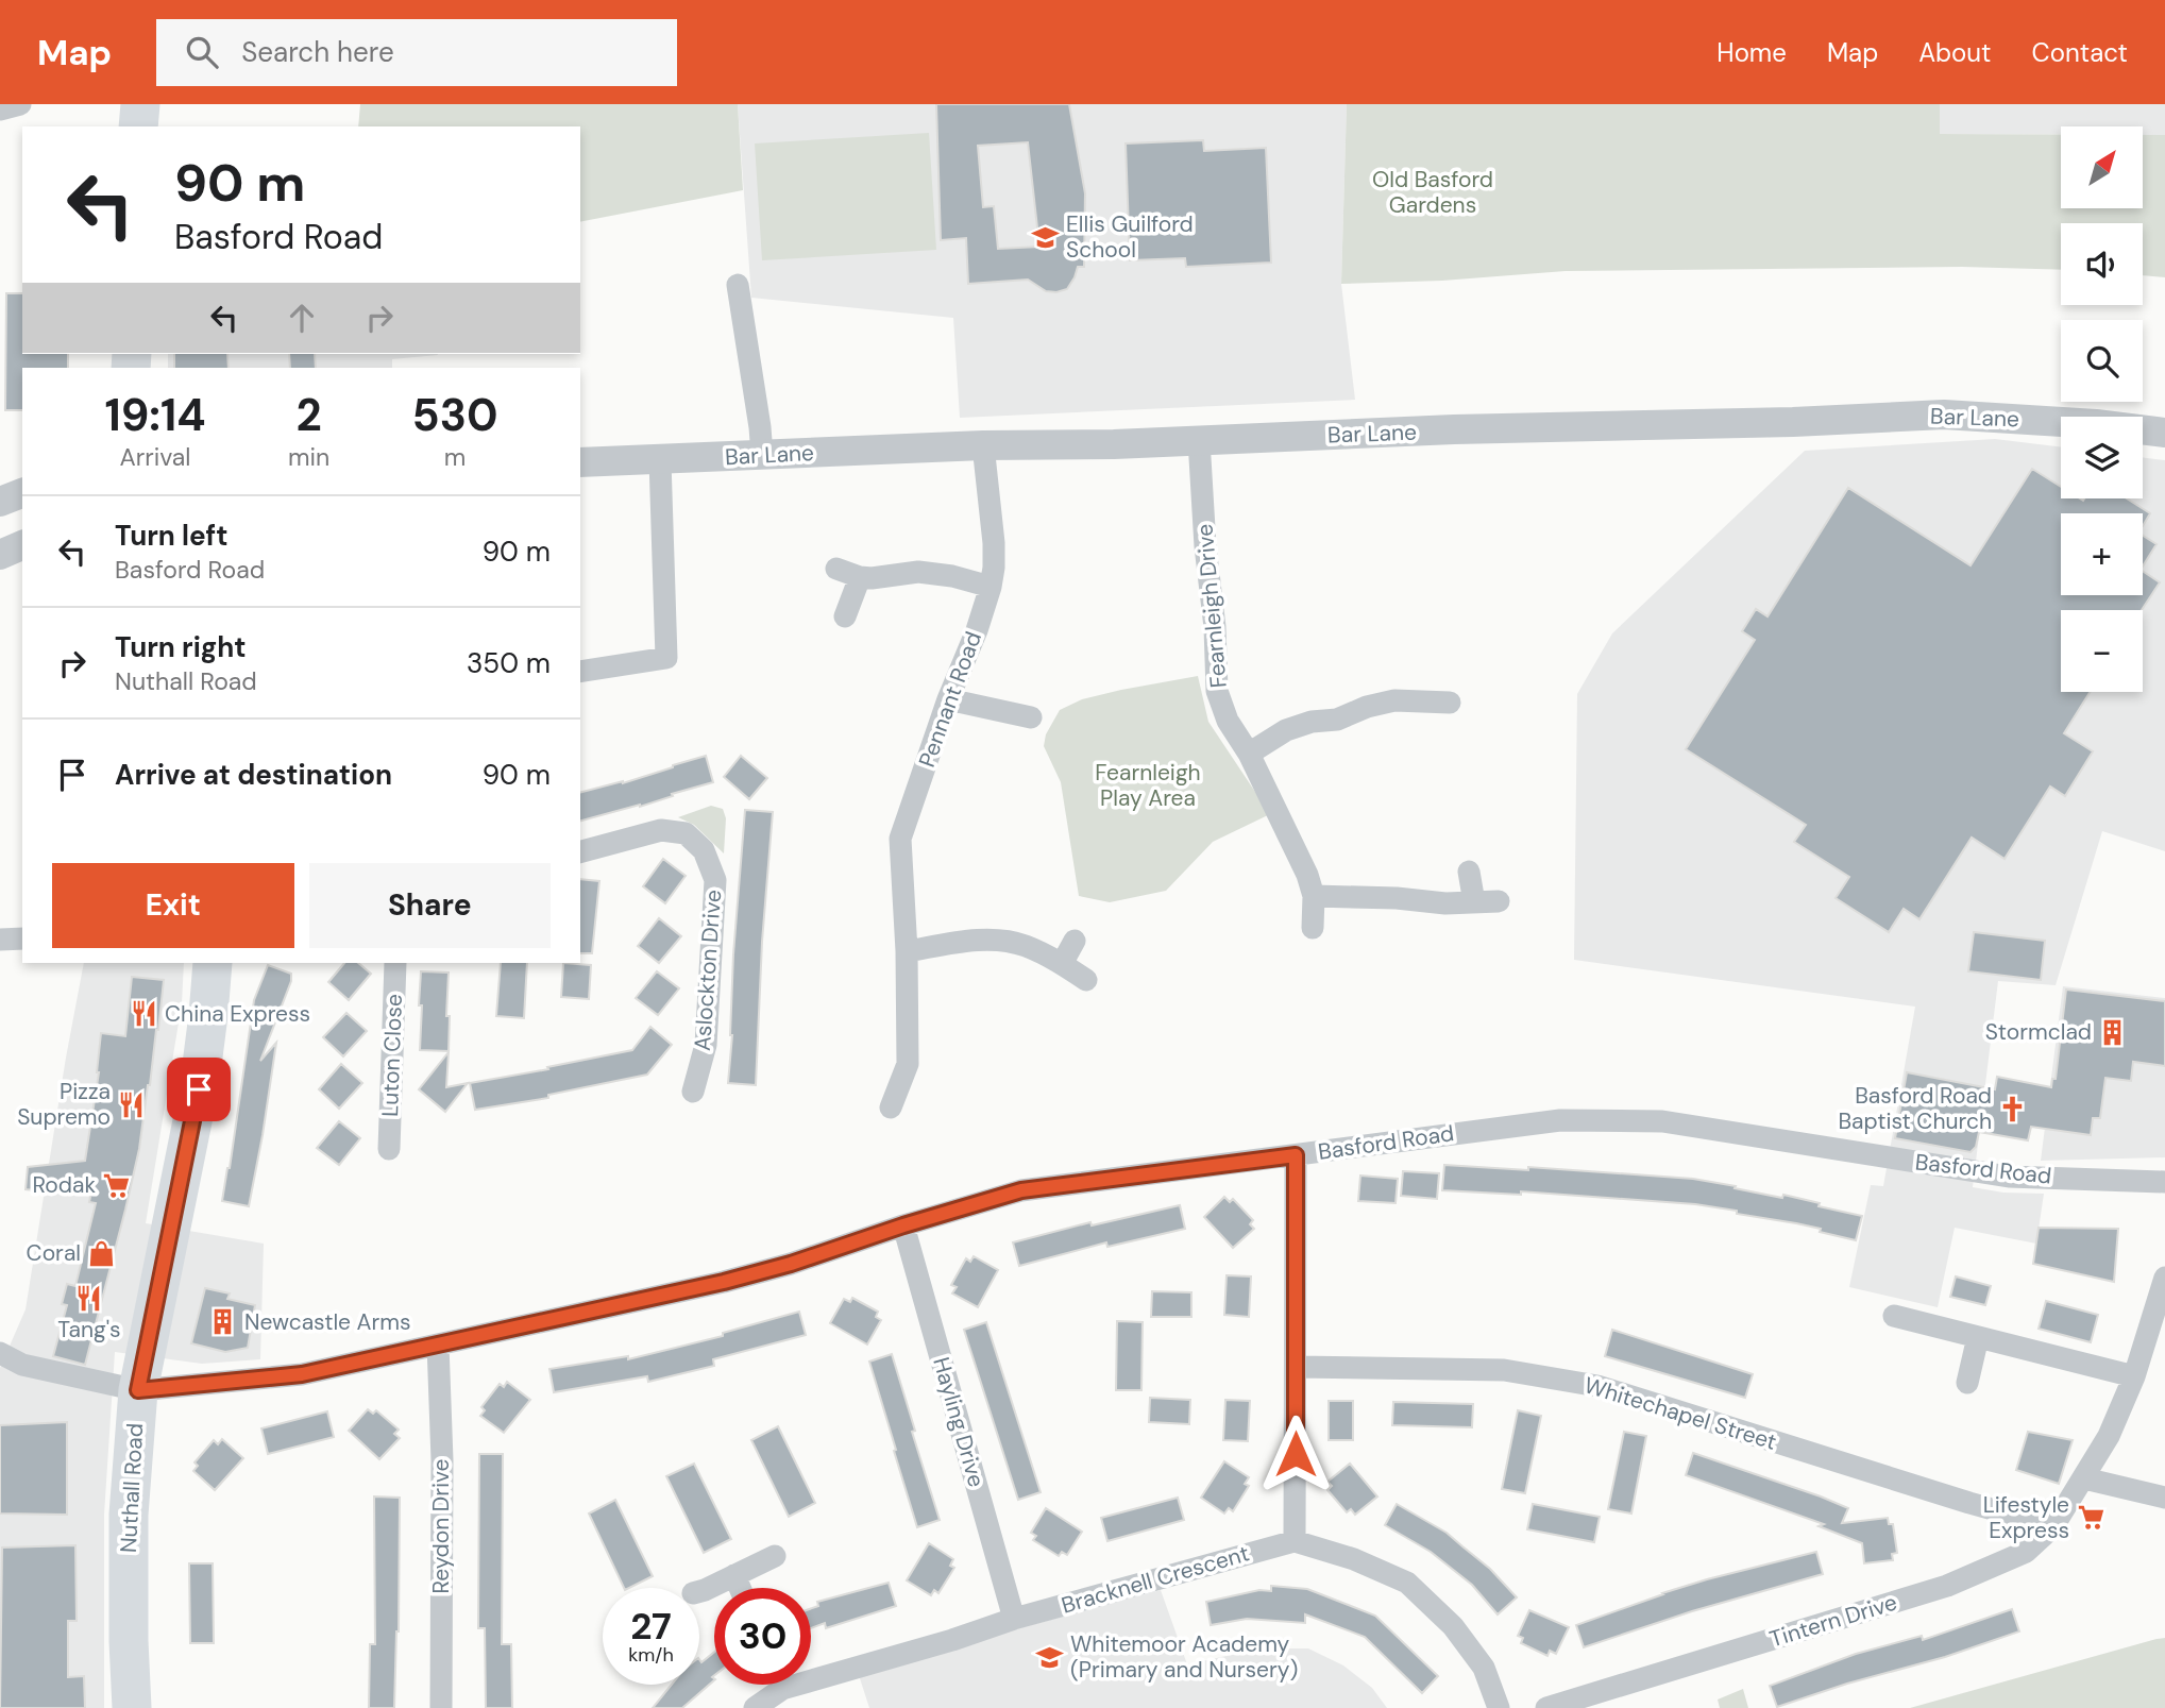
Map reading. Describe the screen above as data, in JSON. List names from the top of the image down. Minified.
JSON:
{"streets":{"highway":["Nuthall Road"],"street":["Bar Lane","Fearnleigh Drive","Pennant Road","Aslockton Drive","Luton Close","Basford Road","Whitechapel Street","Hayling Drive","Reydon Drive","Bracknell Crescent","Tintern Drive"]},"crossings":[["Bar Lane","Fearnleigh Drive"],["Bar Lane","Pennant Road"],["Basford Road","Hayling Drive"],["Basford Road","Nuthall Road"],["Basford Road","Reydon Drive"],["Whitechapel Street","Tintern Drive"],["Hayling Drive","Bracknell Crescent"]],"parks":["Old Basford Gardens","Fearnleigh Play Area"],"places":{"school or university":["Ellis Guilford School","Whitemoor Academy (Primary and Nursery)"],"restaurant":["China Express","Pizza Supremo","Tang's"],"building":["Stormclad","Newcastle Arms"],"church":["Basford Road Baptist Church"],"supermarket":["Rodak","Lifestyle Express"],"shop":["Coral"]},"north":"top right","page":{"header":"Map","search":"Search here","nav":["Home","Map","About","Contact"],"map_buttons":["+","−"],"turn":["90 m","Basford Road"],"eta":["19:14","Arrival","2","min","530","m"],"list":[{"name":"Turn left","note":"Basford Road","value":"90 m"},{"name":"Turn right","note":"Nuthall Road","value":"350 m"},{"name":"Arrive at destination","value":"90 m"}],"buttons":["Exit","Share"],"speed":"27 km/h","limit":"30"}}
